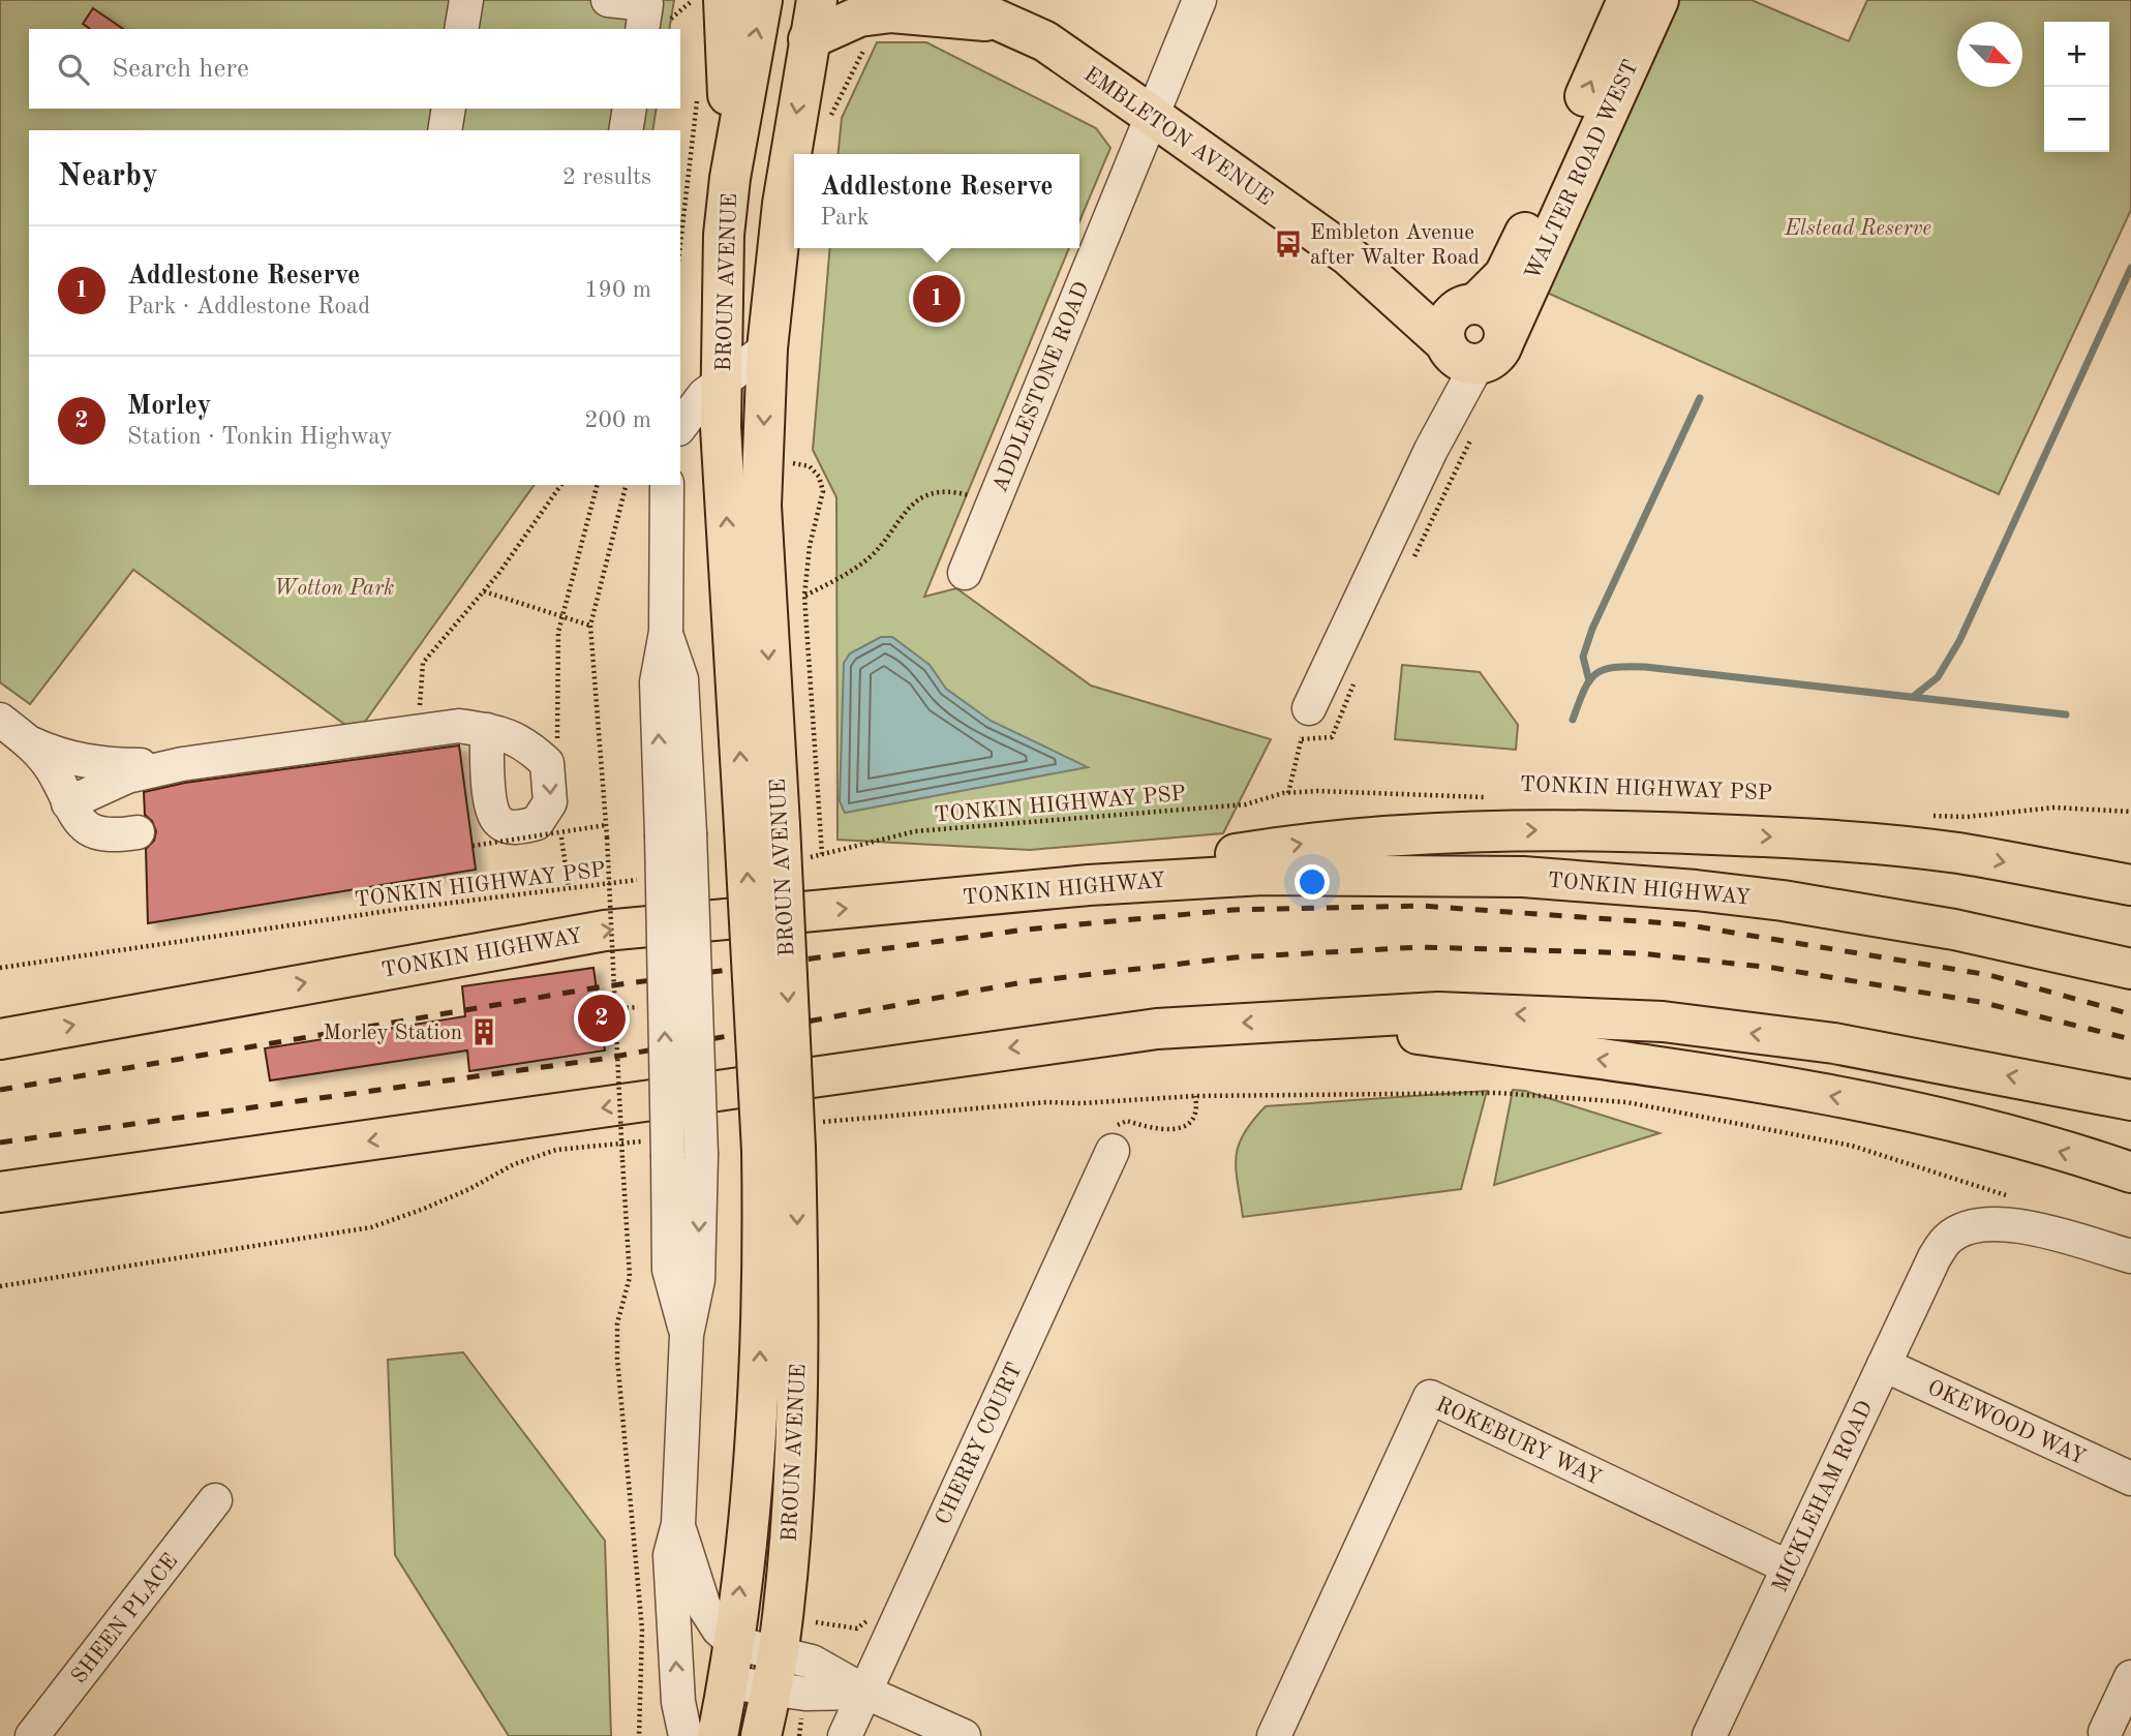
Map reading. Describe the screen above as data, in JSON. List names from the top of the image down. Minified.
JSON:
{"streets":{"main road":["EMBLETON AVENUE","WALTER ROAD WEST","BROUN AVENUE","TONKIN HIGHWAY"],"street":["ADDLESTONE ROAD","OKEWOOD WAY","ROKEBURY WAY","CHERRY COURT","MICKLEHAM ROAD","SHEEN PLACE"],"path":["TONKIN HIGHWAY PSP"]},"crossings":[["EMBLETON AVENUE","WALTER ROAD WEST"],["EMBLETON AVENUE","ADDLESTONE ROAD"],["OKEWOOD WAY","MICKLEHAM ROAD"],["ROKEBURY WAY","MICKLEHAM ROAD"]],"parks":["Elstead Reserve","Wotton Park"],"places":{"bus stop":["Embleton Avenue after Walter Road"],"building":["Morley Station"]},"north":"bottom right","page":{"map_buttons":["+","−"],"search":"Search here","heading":["Nearby","2 results"],"popup":["Addlestone Reserve","Park"],"list":[{"mark":"1","name":"Addlestone Reserve","note":"Park · Addlestone Road","value":"190 m"},{"mark":"2","name":"Morley","note":"Station · Tonkin Highway","value":"200 m"}],"pins":["1","2"]}}
